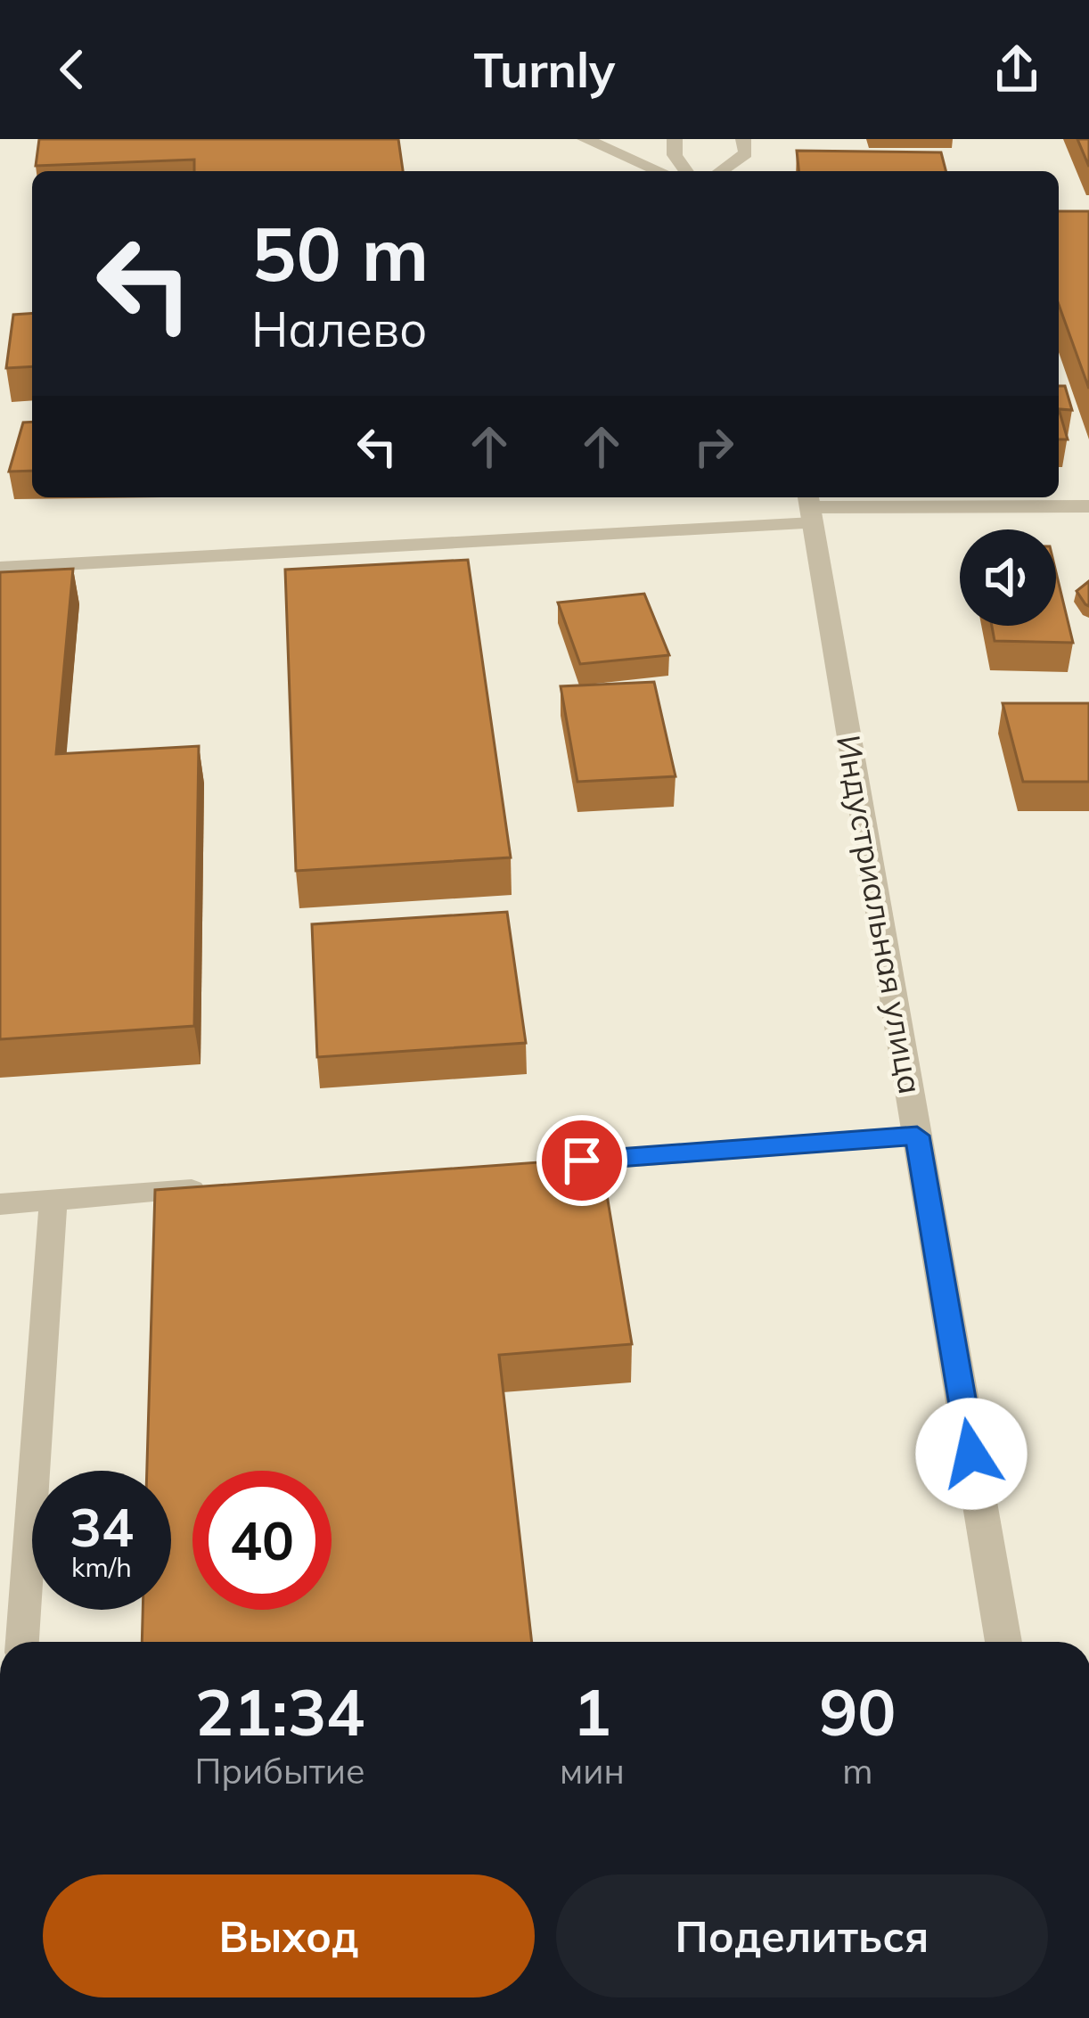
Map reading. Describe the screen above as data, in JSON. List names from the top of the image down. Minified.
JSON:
{"streets":{"street":["Индустриальная улица"]},"page":{"header":"Turnly","turn":["50 m","Налево"],"speed":"34 km/h","limit":"40","eta":["21:34","Прибытие","1","мин","90","m"],"buttons":["Выход","Поделиться"]}}
